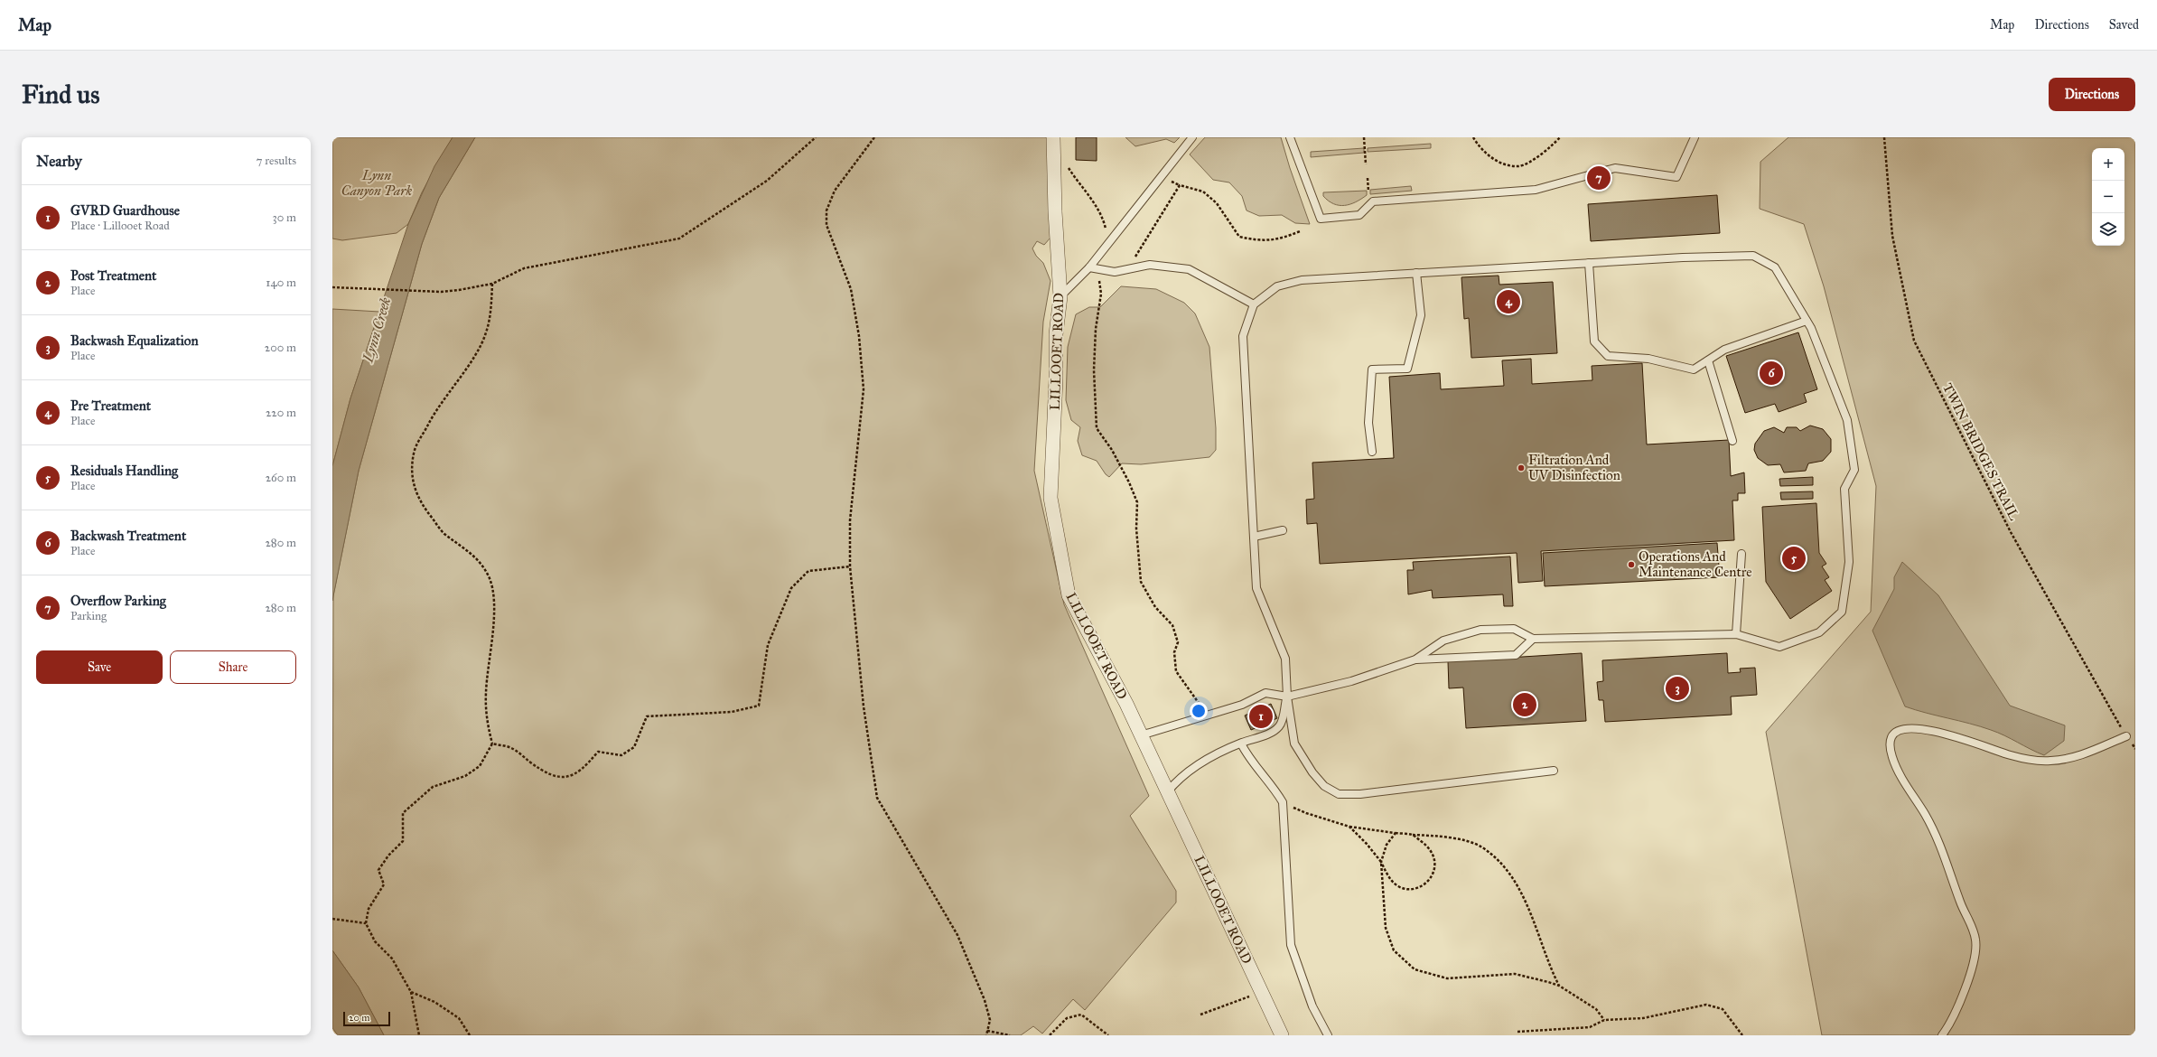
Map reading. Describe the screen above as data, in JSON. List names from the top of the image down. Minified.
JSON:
{"streets":{"street":["LILLOOET ROAD"],"path":["TWIN BRIDGES TRAIL"]},"water":["Lynn Creek"],"parks":["Lynn Canyon Park"],"places":["Filtration And UV Disinfection","Operations And Maintenance Centre"],"scale_bar":"20 m","page":{"header":"Map","nav":["Map","Directions","Saved"],"buttons":["Directions",["Save","Share"]],"title":"Find us","heading":["Nearby","7 results"],"map_buttons":["+","−"],"pins":["7","4","6","5","3","2","1"],"list":[{"mark":"1","name":"GVRD Guardhouse","note":"Place · Lillooet Road","value":"30 m"},{"mark":"2","name":"Post Treatment","note":"Place","value":"140 m"},{"mark":"3","name":"Backwash Equalization","note":"Place","value":"200 m"},{"mark":"4","name":"Pre Treatment","note":"Place","value":"220 m"},{"mark":"5","name":"Residuals Handling","note":"Place","value":"260 m"},{"mark":"6","name":"Backwash Treatment","note":"Place","value":"280 m"},{"mark":"7","name":"Overflow Parking","note":"Parking","value":"280 m"}],"scale":"20 m"}}
